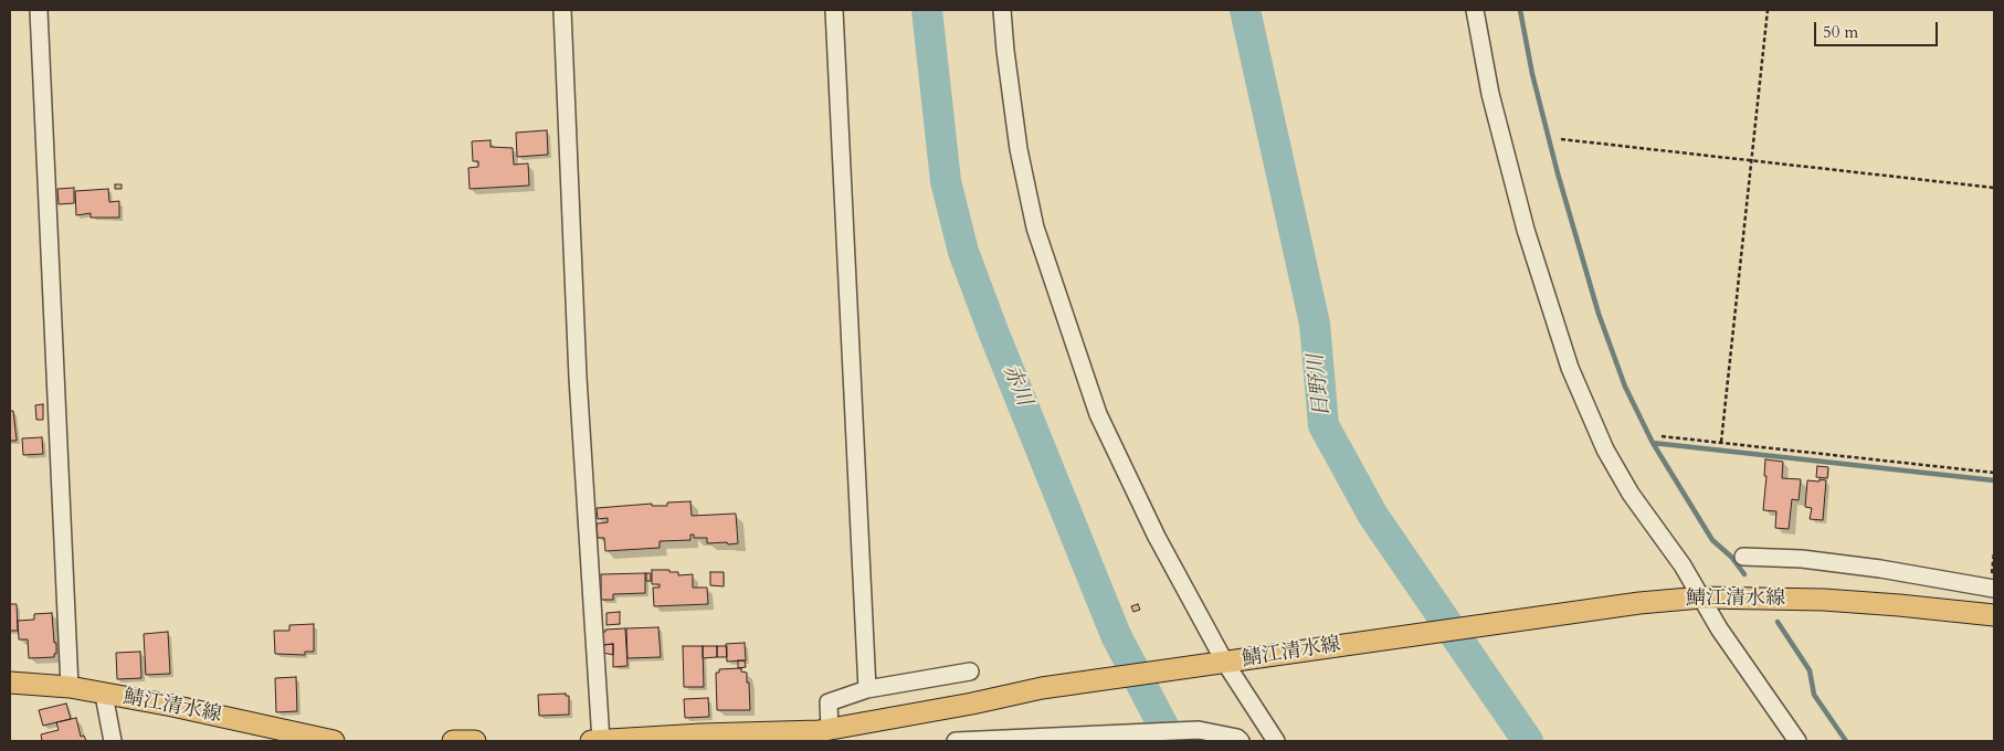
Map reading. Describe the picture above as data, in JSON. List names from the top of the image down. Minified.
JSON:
{"streets":{"main road":["鯖江清水線"]},"water":["赤川","日野川"],"scale_bar":"50 m"}
